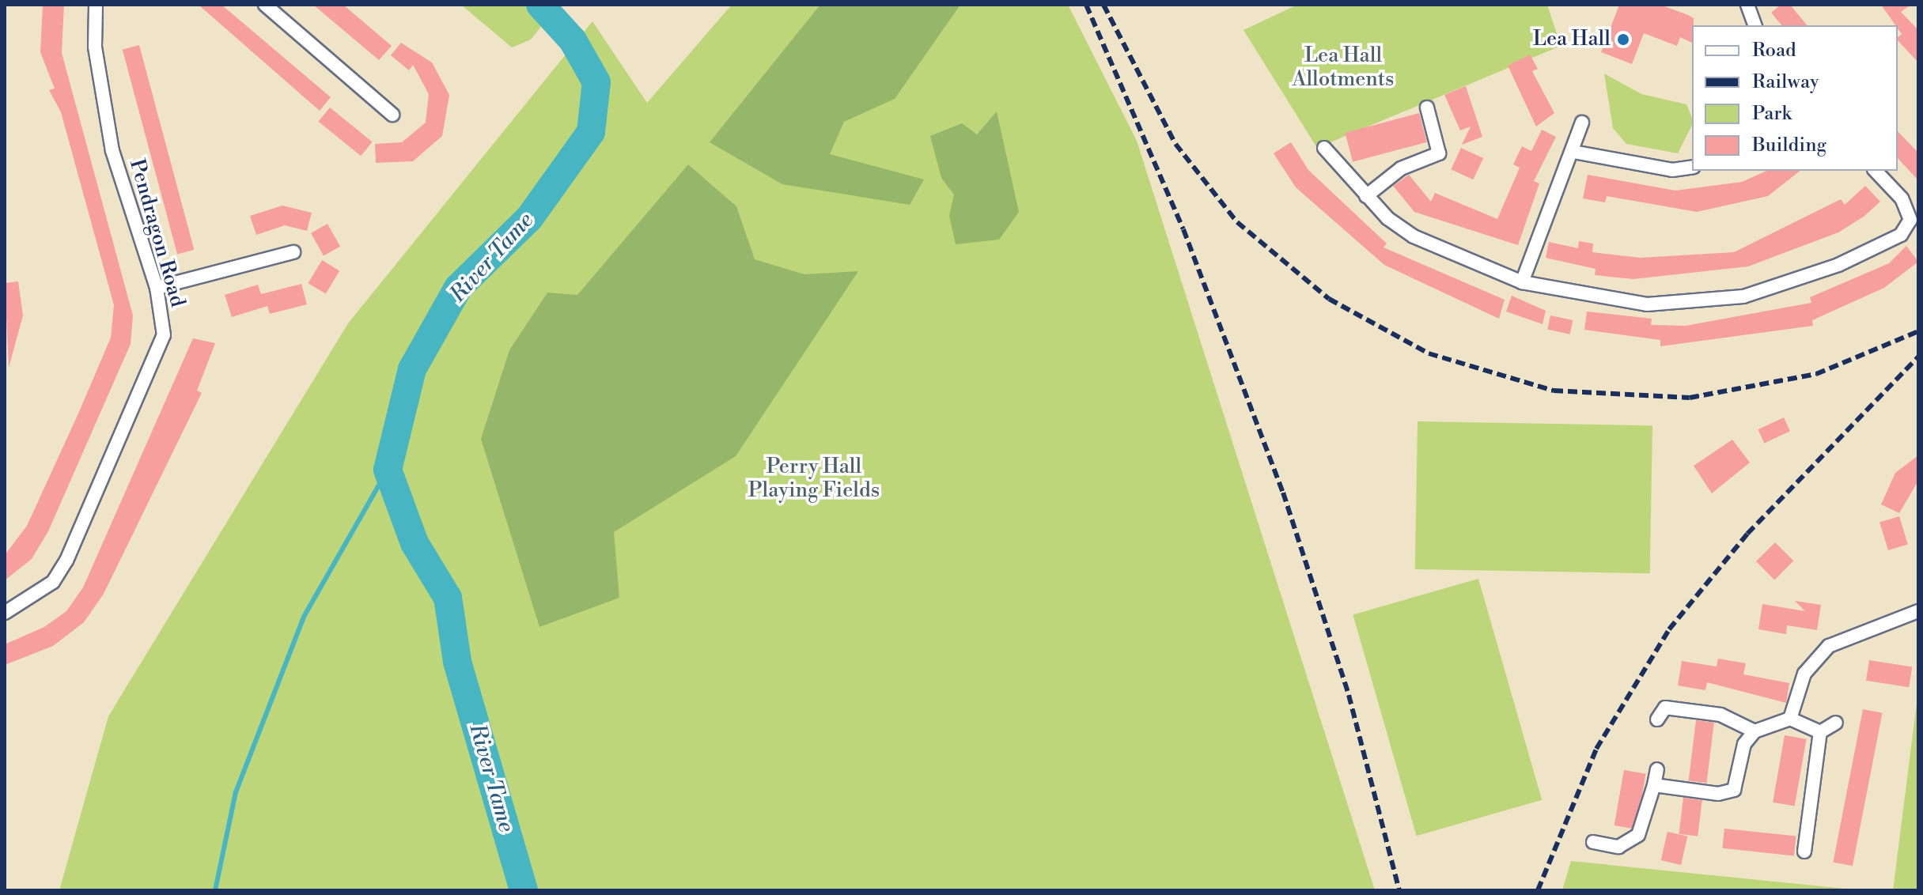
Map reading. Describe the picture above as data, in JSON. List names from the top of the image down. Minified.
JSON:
{"streets":{"street":["Pendragon Road"]},"water":["River Tame"],"parks":["Lea Hall Allotments","Perry Hall Playing Fields"],"places":["Lea Hall"],"legend":["Road","Railway","Park","Building"]}
